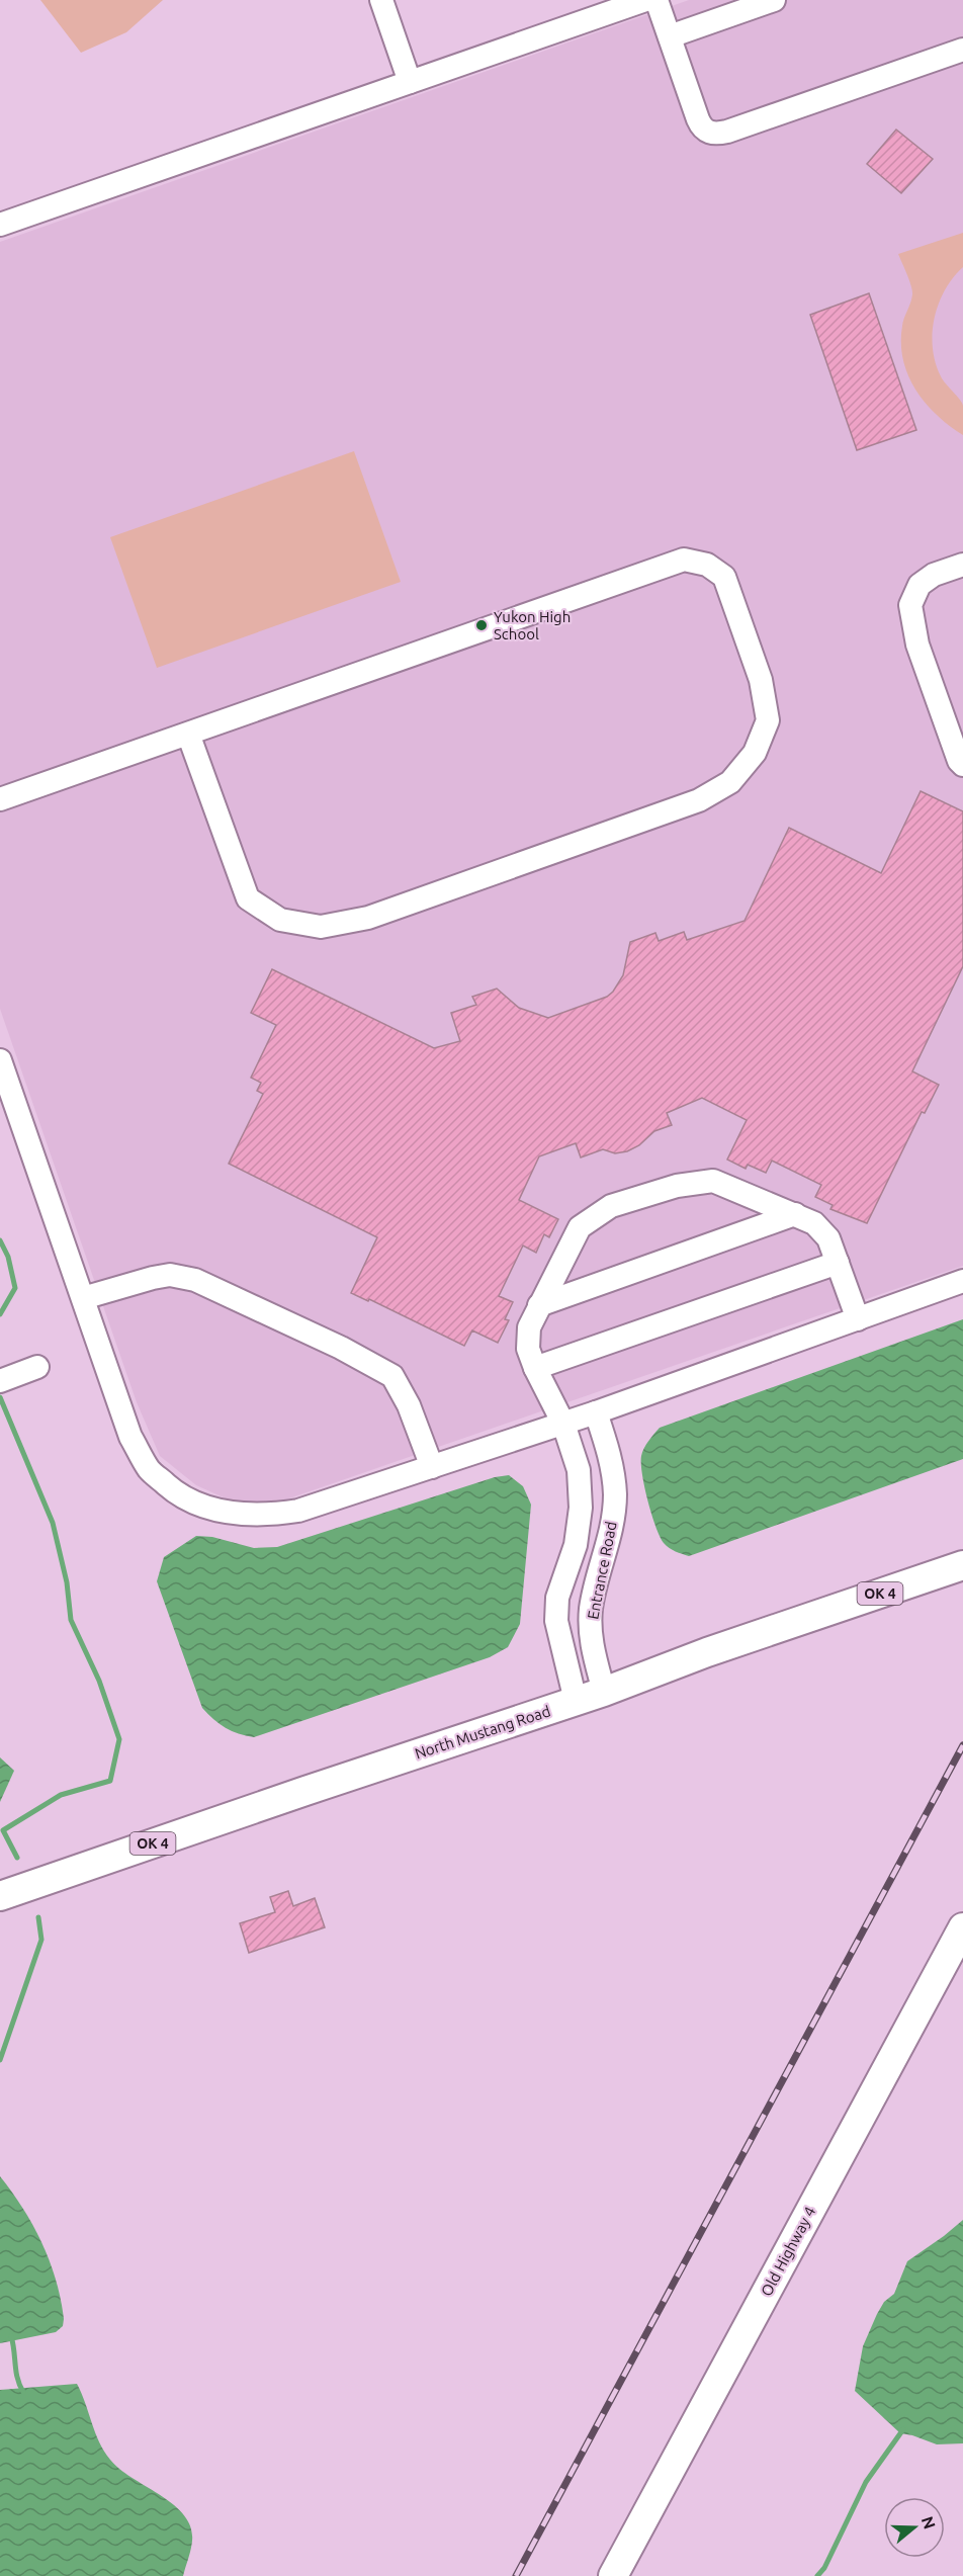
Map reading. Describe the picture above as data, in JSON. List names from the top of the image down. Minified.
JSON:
{"streets":{"main road":["OK 4","North Mustang Road","Old Highway 4"],"street":["Entrance Road"]},"crossings":[["Entrance Road","North Mustang Road"]],"places":["Yukon High School"],"north":"right"}
